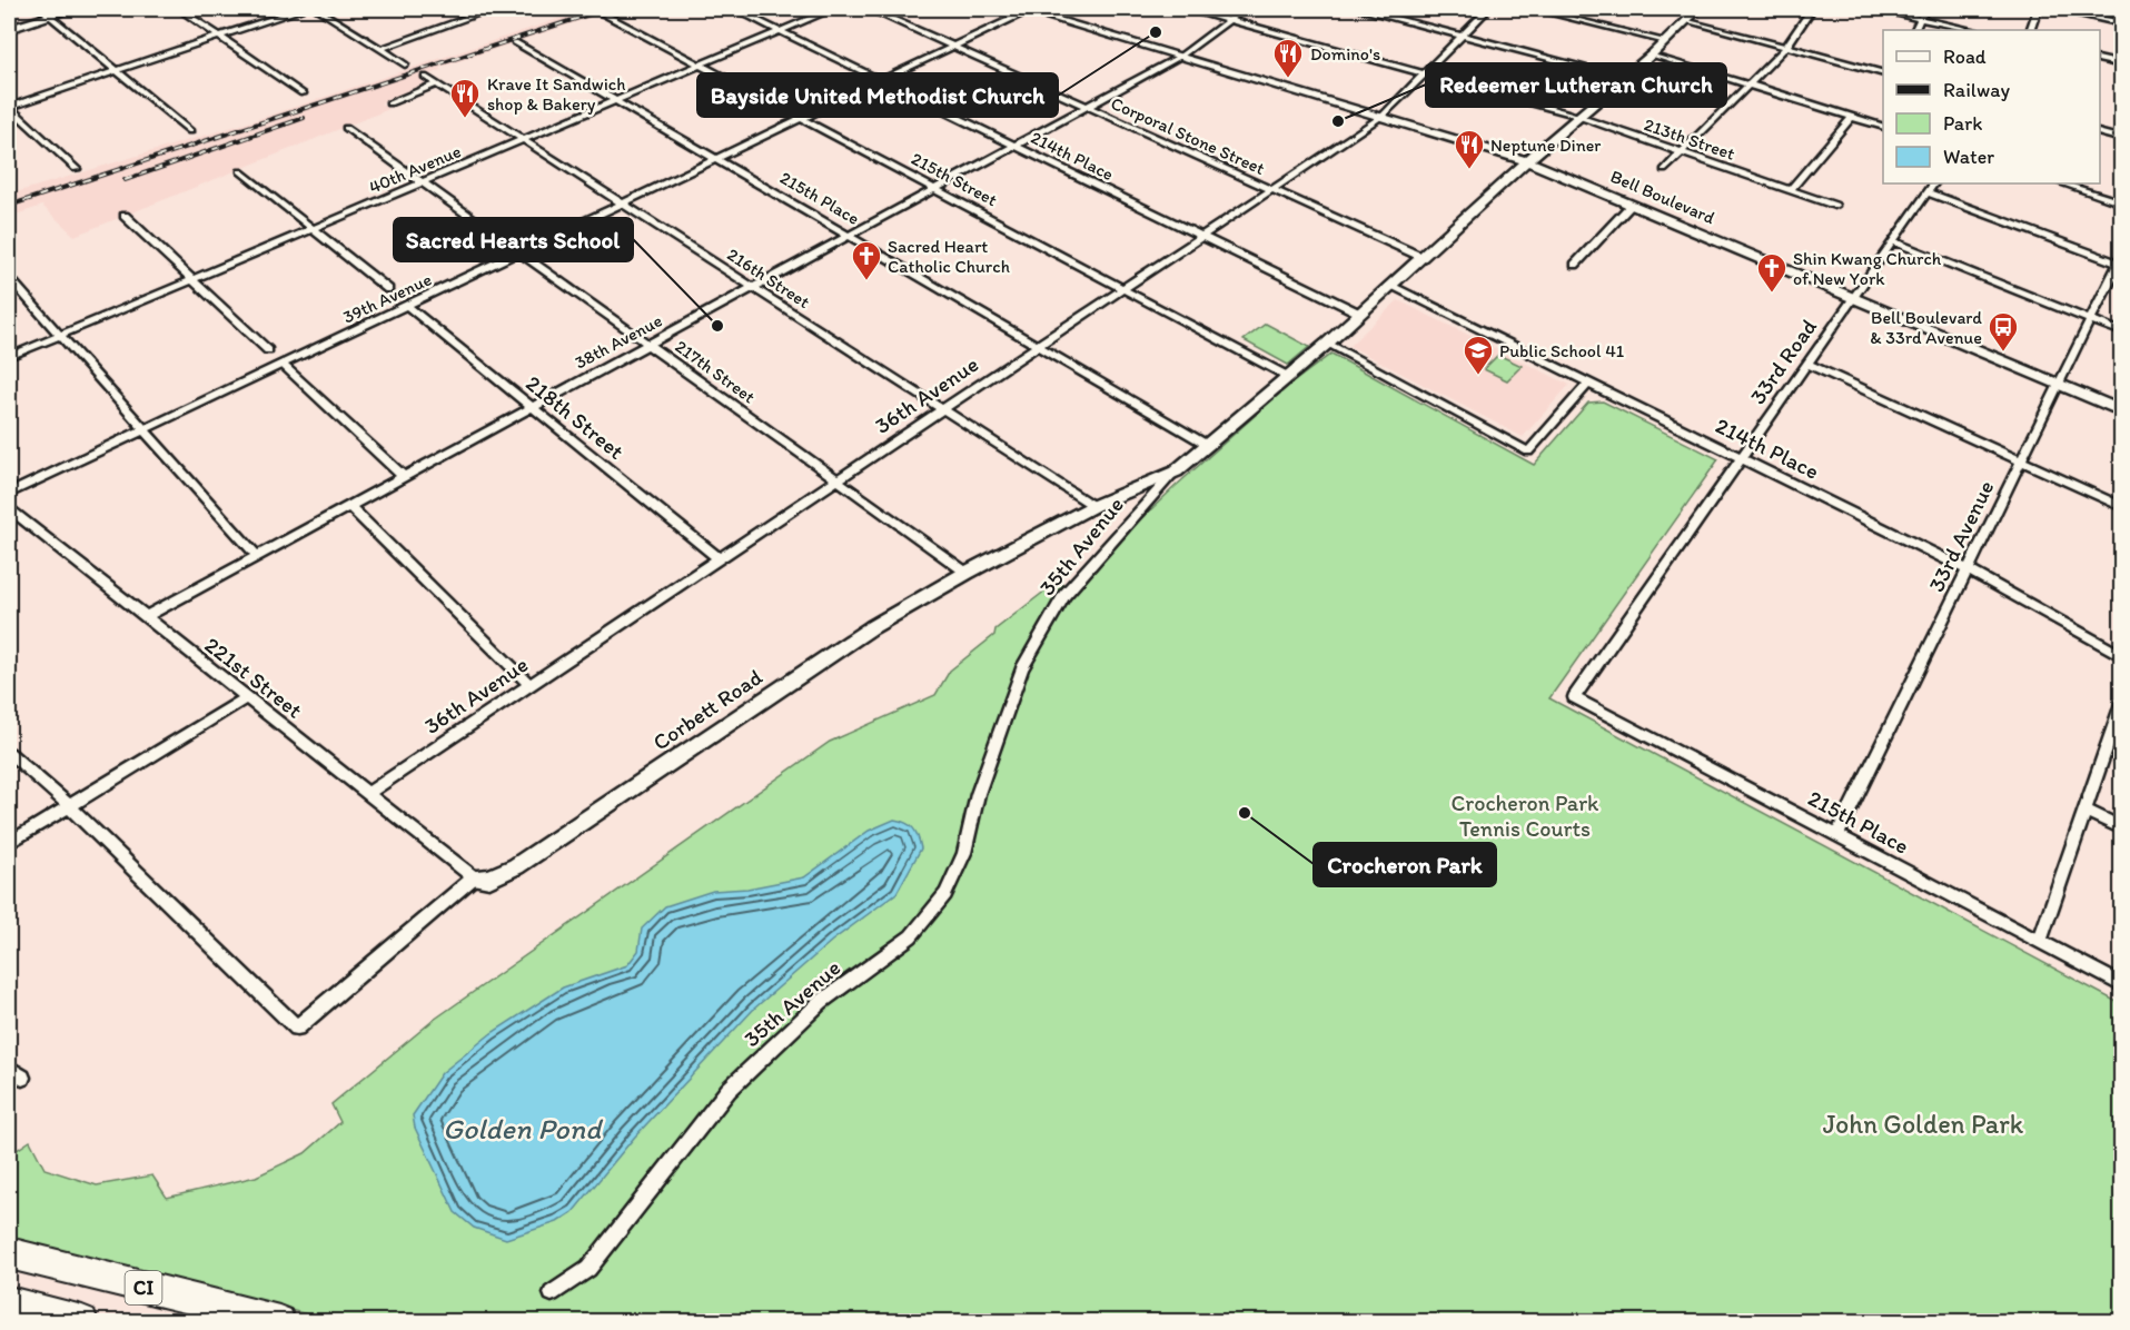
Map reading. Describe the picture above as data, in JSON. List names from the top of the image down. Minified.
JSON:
{"streets":{"highway":["CI"],"street":["Corporal Stone Street","213th Street","214th Place","40th Avenue","215th Street","Bell Boulevard","215th Place","216th Street","39th Avenue","38th Avenue","33rd Road","217th Street","36th Avenue","218th Street","33rd Avenue","35th Avenue","221st Street","Corbett Road"]},"crossings":[["Corporal Stone Street","39th Avenue"],["Corporal Stone Street","38th Avenue"],["Corporal Stone Street","36th Avenue"],["Corporal Stone Street","35th Avenue"],["213th Street","38th Avenue"],["213th Street","36th Avenue"],["213th Street","35th Avenue"],["214th Place","40th Avenue"],["214th Place","39th Avenue"],["214th Place","38th Avenue"],["214th Place","33rd Road"],["214th Place","36th Avenue"],["214th Place","33rd Avenue"],["214th Place","35th Avenue"],["40th Avenue","215th Street"],["40th Avenue","215th Place"],["40th Avenue","216th Street"],["40th Avenue","217th Street"],["215th Street","39th Avenue"],["215th Street","38th Avenue"],["215th Street","36th Avenue"],["215th Street","35th Avenue"],["Bell Boulevard","39th Avenue"],["Bell Boulevard","38th Avenue"],["Bell Boulevard","33rd Road"],["Bell Boulevard","36th Avenue"],["Bell Boulevard","33rd Avenue"],["Bell Boulevard","35th Avenue"],["215th Place","39th Avenue"],["215th Place","38th Avenue"],["215th Place","33rd Road"],["215th Place","36th Avenue"],["215th Place","33rd Avenue"],["215th Place","35th Avenue"],["216th Street","39th Avenue"],["216th Street","38th Avenue"],["216th Street","36th Avenue"],["216th Street","Corbett Road"],["39th Avenue","217th Street"],["39th Avenue","218th Street"],["38th Avenue","217th Street"],["38th Avenue","218th Street"],["38th Avenue","221st Street"],["217th Street","36th Avenue"],["217th Street","Corbett Road"],["36th Avenue","218th Street"],["36th Avenue","221st Street"],["35th Avenue","Corbett Road"],["221st Street","Corbett Road"]],"water":["Golden Pond"],"parks":["Crocheron Park Tennis Courts","John Golden Park"],"places":{"other":["Bayside United Methodist Church","Redeemer Lutheran Church","Sacred Hearts School","Crocheron Park"],"restaurant":["Domino's","Krave It Sandwich shop & Bakery","Neptune Diner"],"church":["Sacred Heart Catholic Church","Shin Kwang Church of New York"],"bus stop":["Bell Boulevard & 33rd Avenue"],"school or university":["Public School 41"]},"legend":["Road","Railway","Park","Water"]}
